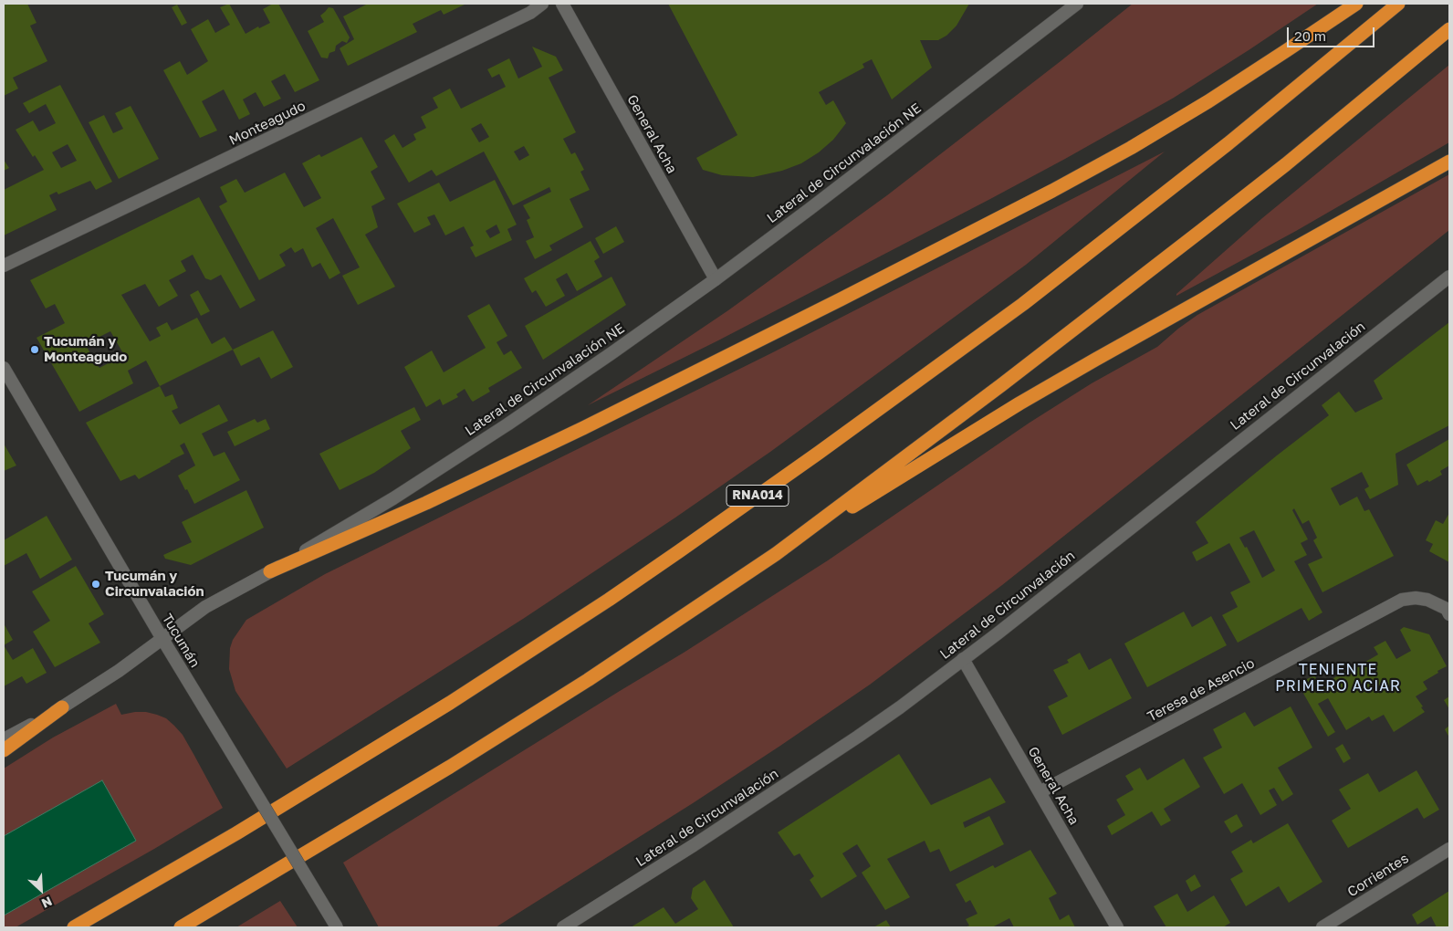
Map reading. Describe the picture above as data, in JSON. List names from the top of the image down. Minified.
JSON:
{"streets":{"highway":["RNA014"],"street":["Monteagudo","General Acha","Lateral de Circunvalación NE","Lateral de Circunvalación","Tucumán","Teresa de Asencio","Corrientes"]},"crossings":[["General Acha","Lateral de Circunvalación NE"],["General Acha","Lateral de Circunvalación"],["General Acha","Teresa de Asencio"],["Lateral de Circunvalación NE","Tucumán"]],"districts":["TENIENTE PRIMERO ACIAR"],"places":["Tucumán y Monteagudo","Tucumán y Circunvalación"],"scale_bar":"20 m","north":"bottom right"}
